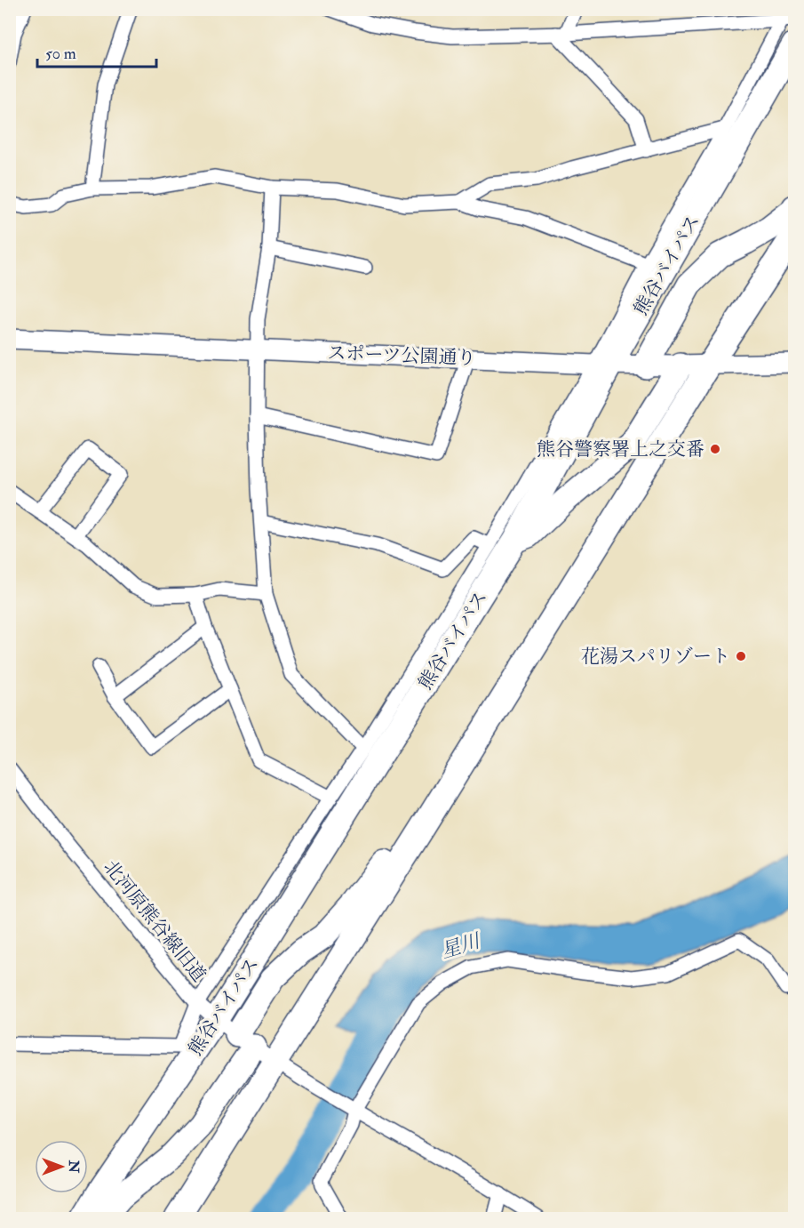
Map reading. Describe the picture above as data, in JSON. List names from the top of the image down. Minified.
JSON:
{"streets":{"highway":["熊谷バイパス"],"street":["スポーツ公園通り","北河原熊谷線旧道"]},"crossings":[["熊谷バイパス","スポーツ公園通り"],["熊谷バイパス","北河原熊谷線旧道"]],"water":["星川"],"places":["熊谷警察署上之交番","花湯スパリゾート"],"scale_bar":"50 m","north":"right"}
